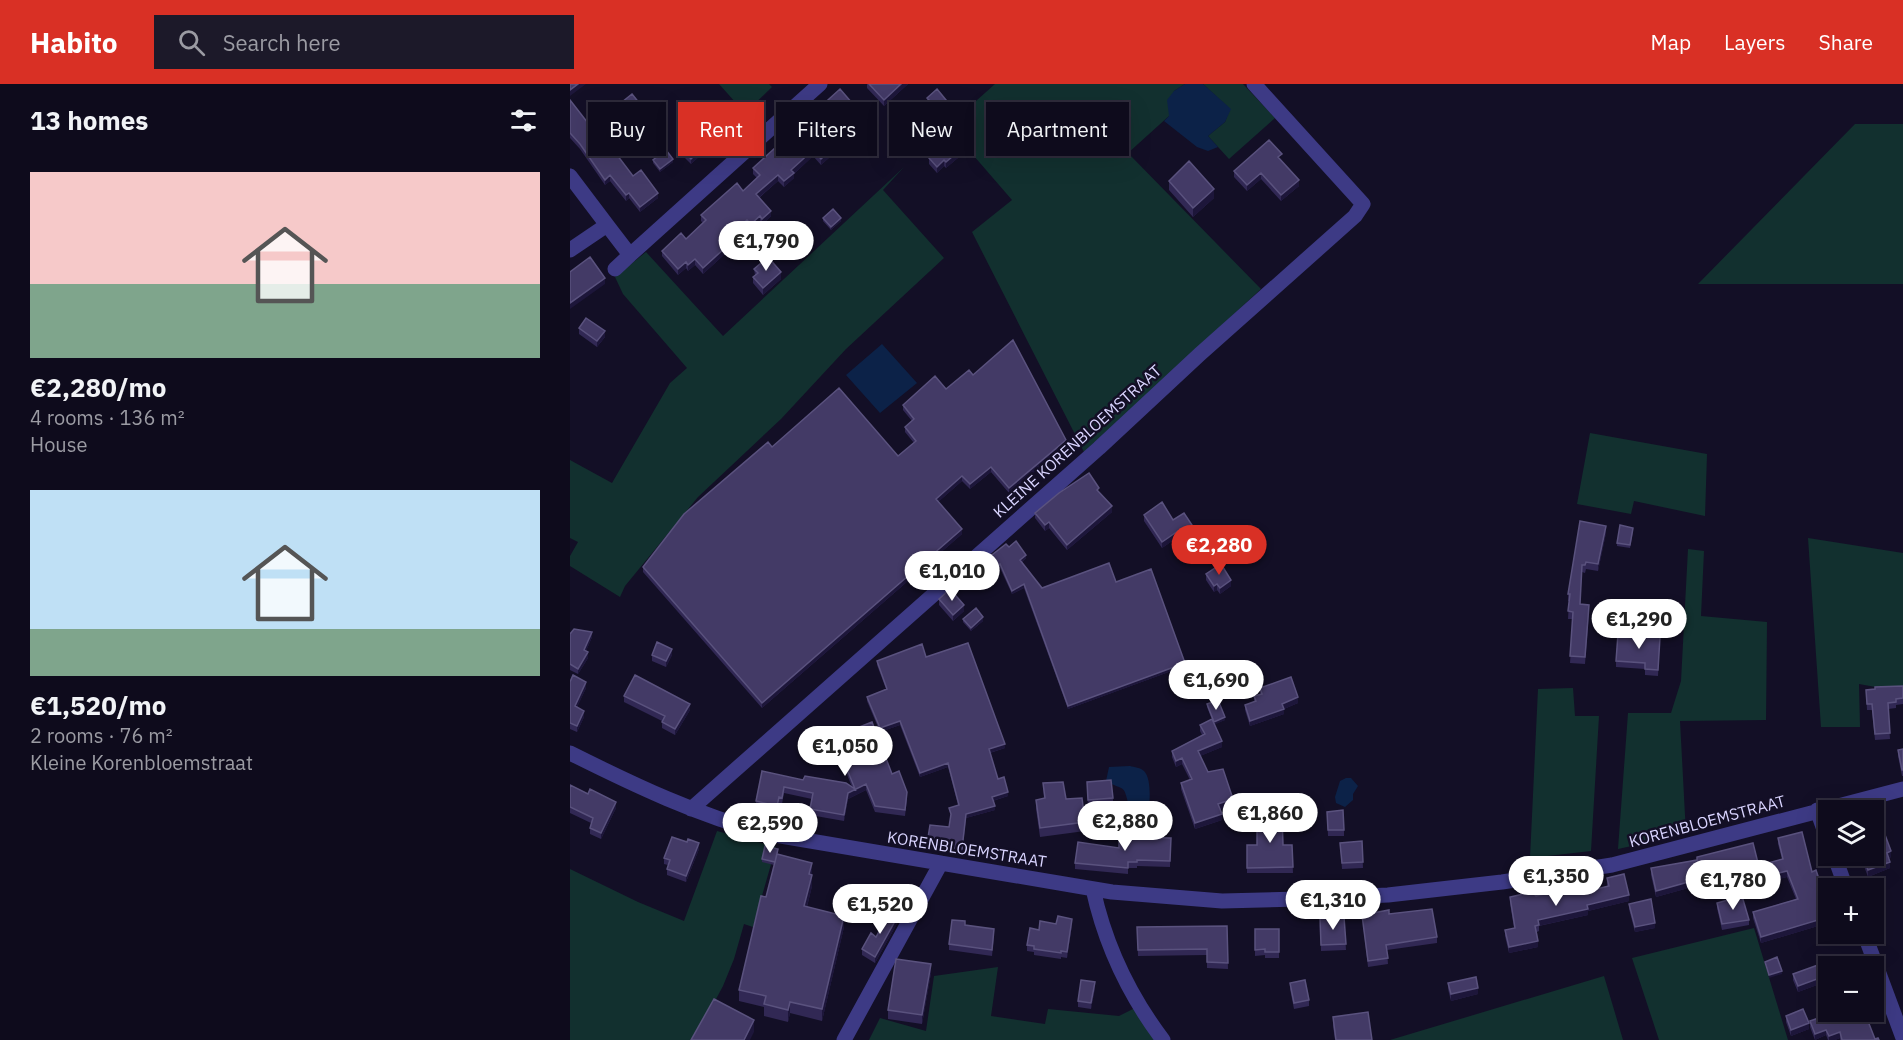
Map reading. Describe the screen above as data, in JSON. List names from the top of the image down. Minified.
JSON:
{"streets":{"street":["KLEINE KORENBLOEMSTRAAT","KORENBLOEMSTRAAT"]},"crossings":[["KLEINE KORENBLOEMSTRAAT","KORENBLOEMSTRAAT"]],"page":{"header":"Habito","search":"Search here","nav":["Map","Layers","Share"],"heading":"13 homes","chip":["Buy","Rent","Filters","New","Apartment"],"list":[{"name":"€2,280/mo","note":"4 rooms · 136 m² · House"},{"name":"€1,520/mo","note":"2 rooms · 76 m² · Kleine Korenbloemstraat"}],"price":["€1,790","€2,280","€1,010","€1,290","€1,690","€1,050","€1,860","€2,880","€2,590","€1,350","€1,780","€1,310","€1,520"],"map_buttons":["+","−"]}}
